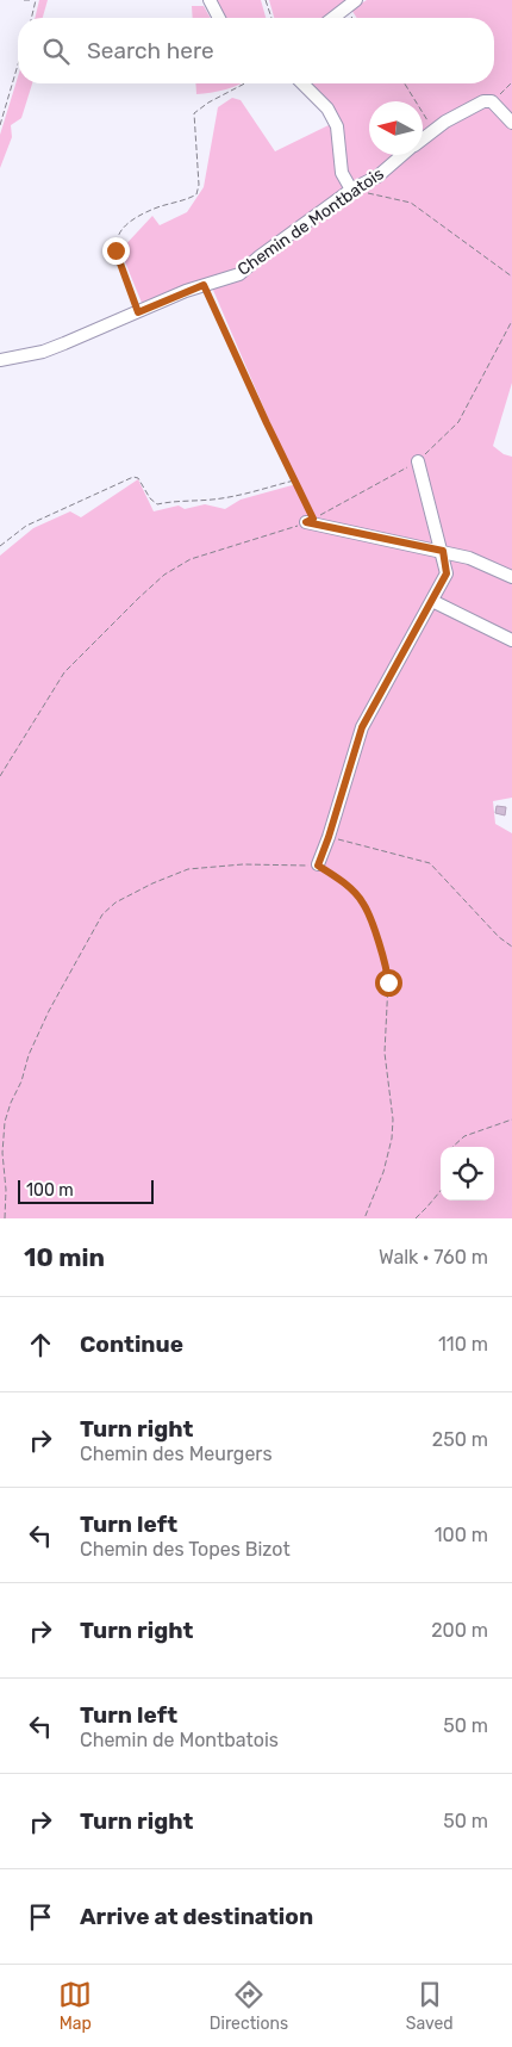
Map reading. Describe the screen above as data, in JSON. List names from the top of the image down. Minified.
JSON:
{"streets":{"street":["Chemin de Montbatois"]},"scale_bar":"100 m","north":"left","page":{"search":"Search here","scale":"100 m","heading":["10 min","Walk · 760 m"],"list":[["Continue","110 m"],["Turn right","Chemin des Meurgers","250 m"],["Turn left","Chemin des Topes Bizot","100 m"],["Turn right","200 m"],["Turn left","Chemin de Montbatois","50 m"],["Turn right","50 m"],"Arrive at destination"],"nav":["Map","Directions","Saved"]}}
